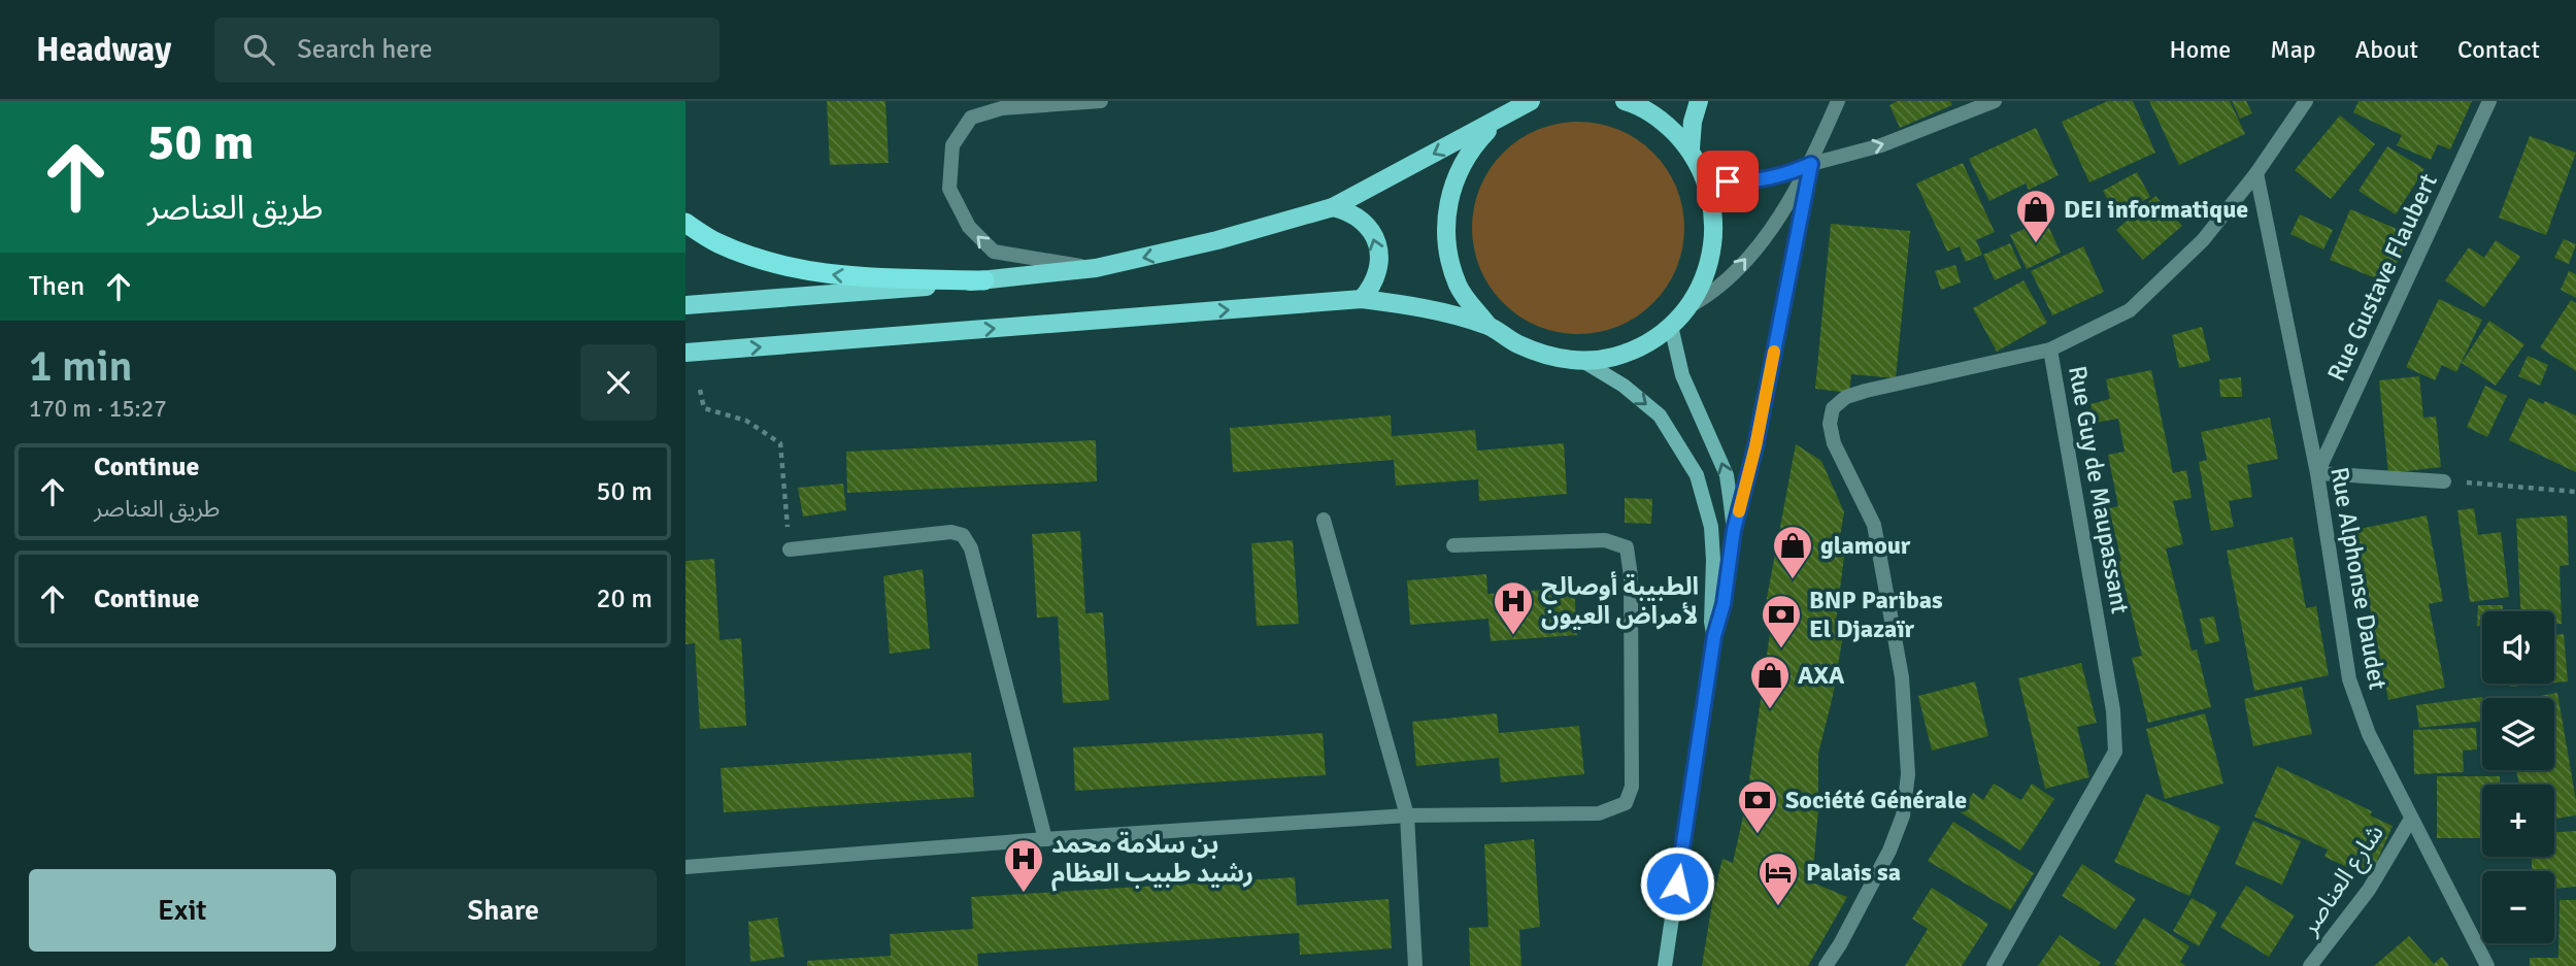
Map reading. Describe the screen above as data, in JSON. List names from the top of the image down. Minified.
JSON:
{"streets":{"street":["Rue Gustave Flaubert","Rue Guy de Maupassant","Rue Alphonse Daudet","شارع العناصر"]},"crossings":[["Rue Gustave Flaubert","Rue Alphonse Daudet"],["Rue Guy de Maupassant","Rue Alphonse Daudet"],["Rue Alphonse Daudet","شارع العناصر"]],"places":{"shop":["DEI informatique","glamour","AXA"],"hospital":["الطبيبة أوصالح لأمراض العيون","بن سلامة محمد رشيد طبيب العظام"],"bank":["BNP Paribas El Djazaïr","Société Générale"],"hotel":["Palais sa"]},"page":{"header":"Headway","search":"Search here","nav":["Home","Map","About","Contact"],"turn":["50 m","طريق العناصر"],"then":"Then","heading":["1 min","170 m · 15:27"],"list":[{"name":"Continue","note":"طريق العناصر","value":"50 m"},{"name":"Continue","value":"20 m"}],"map_buttons":["+","−"],"buttons":["Exit","Share"]}}
